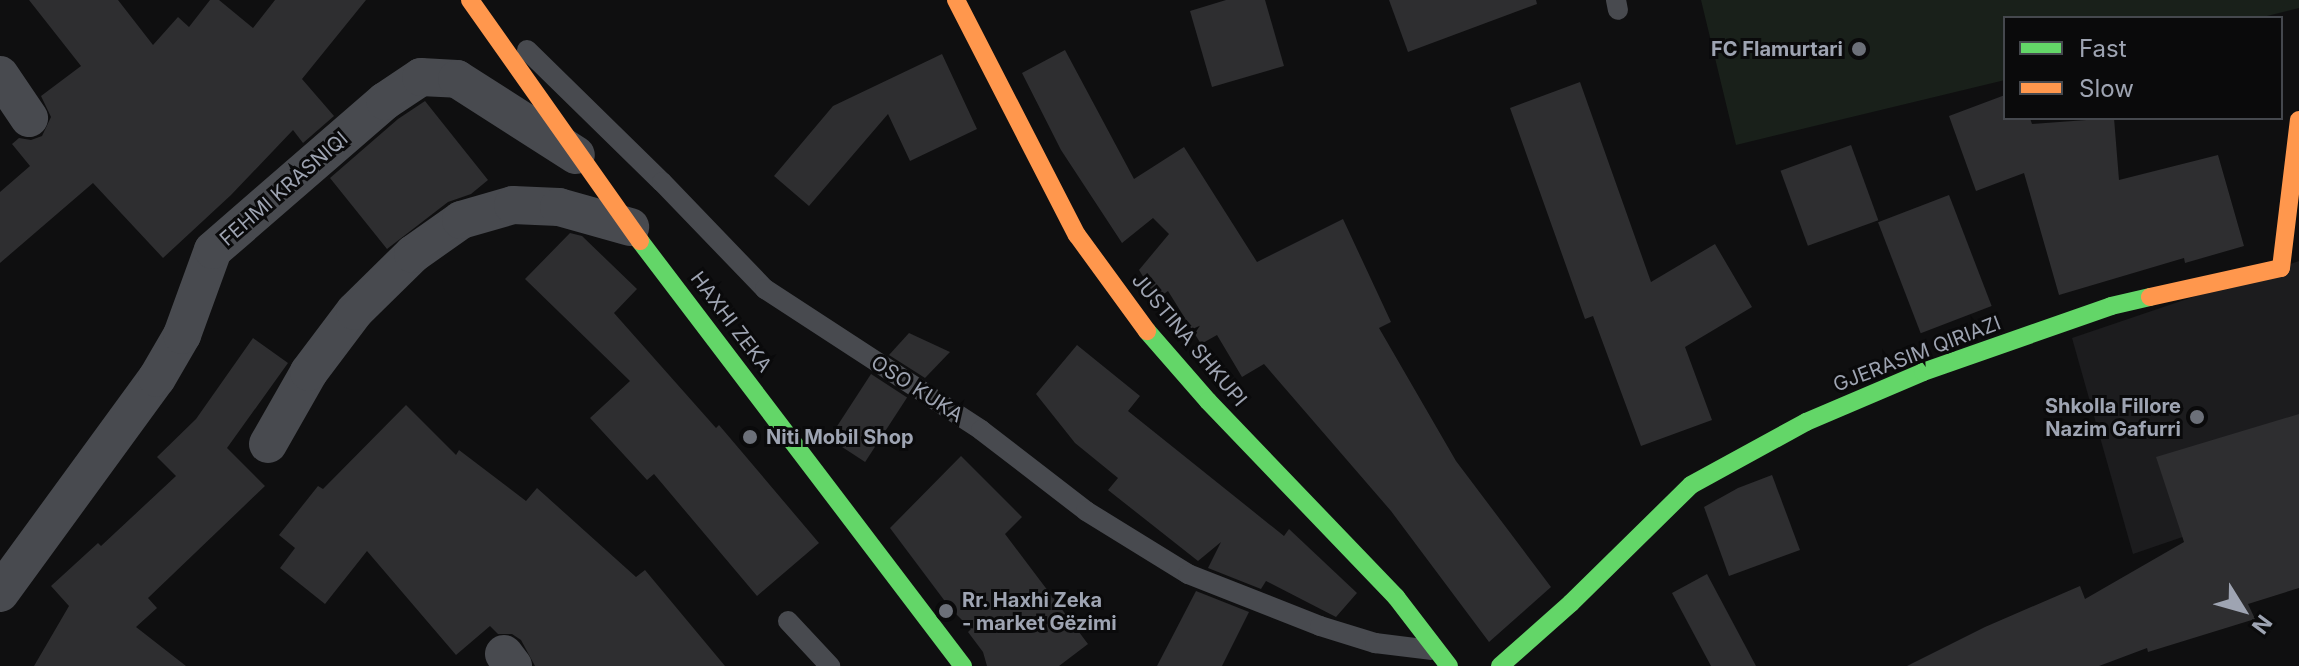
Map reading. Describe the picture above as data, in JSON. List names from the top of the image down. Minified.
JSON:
{"streets":{"street":["FEHMI KRASNIQI","HAXHI ZEKA","JUSTINA SHKUPI","GJERASIM QIRIAZI"],"lane":["OSO KUKA"]},"crossings":[["FEHMI KRASNIQI","HAXHI ZEKA"],["HAXHI ZEKA","OSO KUKA"],["JUSTINA SHKUPI","OSO KUKA"]],"places":["FC Flamurtari","Shkolla Fillore Nazim Gafurri","Niti Mobil Shop","Rr. Haxhi Zeka - market Gëzimi"],"legend":["Fast","Slow"],"north":"bottom right"}
